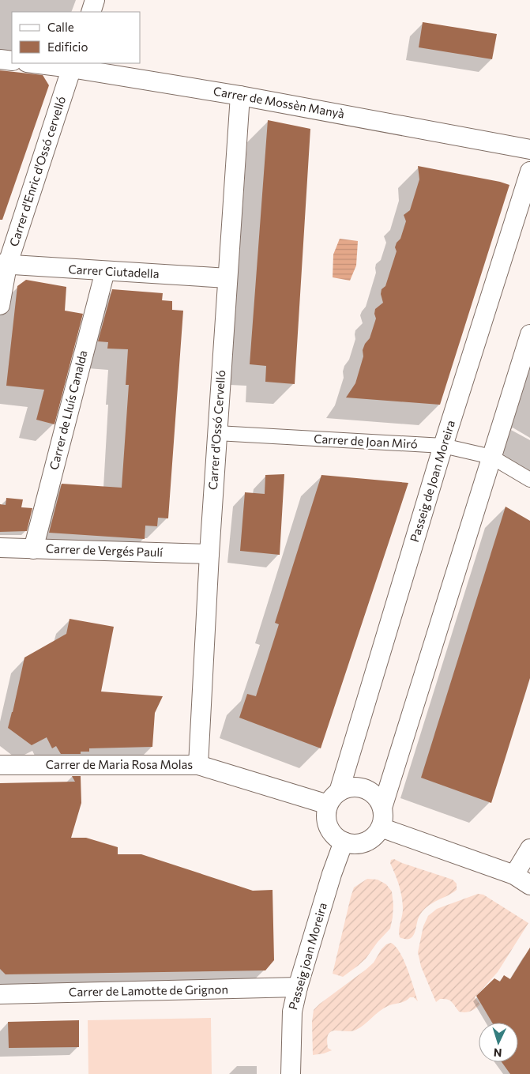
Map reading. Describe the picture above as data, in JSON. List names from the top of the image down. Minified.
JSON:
{"streets":{"street":["Carrer de Mossèn Manyà","Carrer d'Enric d'Ossó cervelló","Carrer Ciutadella","Carrer de Lluís Canalda","Carrer d'Ossó Cervelló","Carrer de Joan Miró","Passeig de Joan Moreira","Carrer de Vergés Paulí","Carrer de Maria Rosa Molas","Passeig joan Moreira","Carrer de Lamotte de Grignon"]},"crossings":[["Carrer de Mossèn Manyà","Carrer d'Enric d'Ossó cervelló"],["Carrer de Mossèn Manyà","Carrer d'Ossó Cervelló"],["Carrer d'Enric d'Ossó cervelló","Carrer Ciutadella"],["Carrer Ciutadella","Carrer de Lluís Canalda"],["Carrer Ciutadella","Carrer d'Ossó Cervelló"],["Carrer de Lluís Canalda","Carrer de Vergés Paulí"],["Carrer d'Ossó Cervelló","Carrer de Joan Miró"],["Carrer d'Ossó Cervelló","Carrer de Vergés Paulí"],["Carrer d'Ossó Cervelló","Carrer de Maria Rosa Molas"],["Carrer de Joan Miró","Passeig de Joan Moreira"],["Passeig de Joan Moreira","Carrer de Maria Rosa Molas"],["Passeig de Joan Moreira","Passeig joan Moreira"],["Carrer de Maria Rosa Molas","Passeig joan Moreira"],["Passeig joan Moreira","Carrer de Lamotte de Grignon"]],"legend":["Calle","Edificio"],"north":"bottom"}
